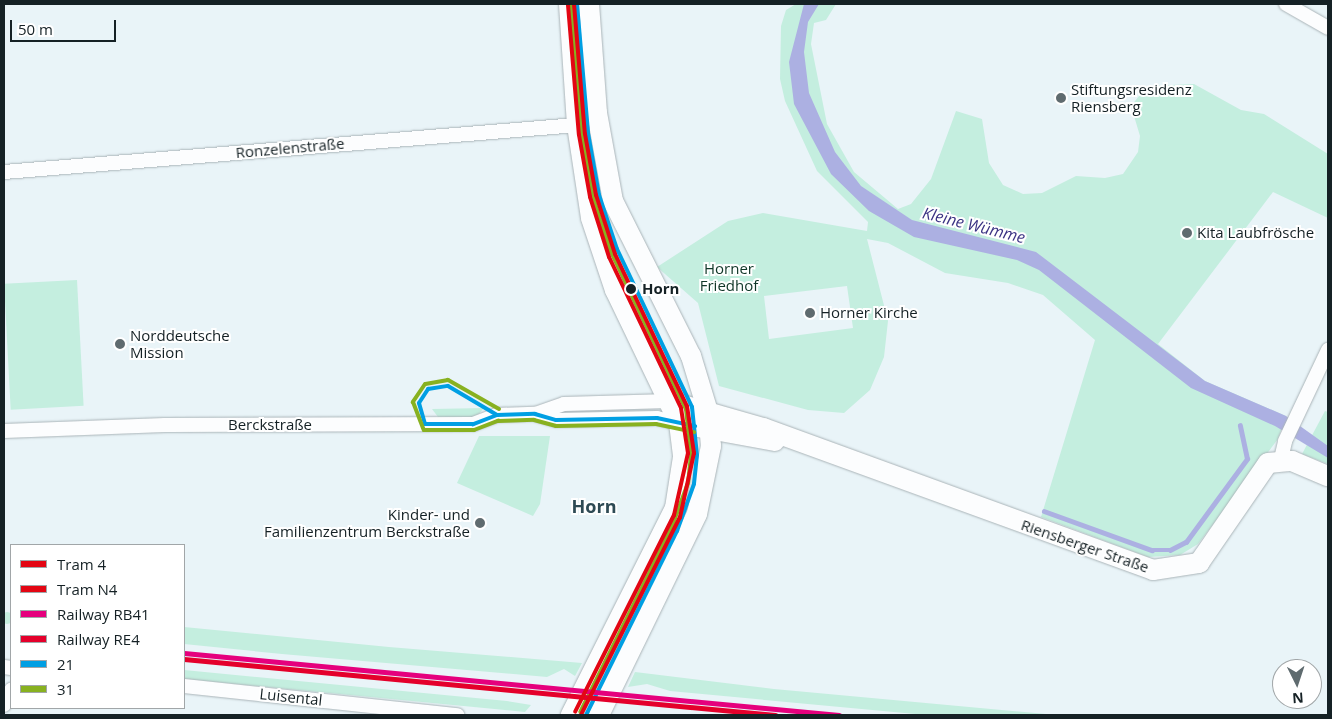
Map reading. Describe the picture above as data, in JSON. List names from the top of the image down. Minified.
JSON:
{"streets":{"main road":["Riensberger Straße"],"street":["Ronzelenstraße","Berckstraße","Luisental"]},"districts":["Horn"],"water":["Kleine Wümme"],"parks":["Horner Friedhof"],"places":["Stiftungsresidenz Riensberg","Kita Laubfrösche","Horn","Horner Kirche","Norddeutsche Mission","Kinder- und Familienzentrum Berckstraße"],"lines":["tram line 4","transit line 21","tram line N4","transit line 31","rail line RB41","rail line RE4"],"legend":["Tram 4","Tram N4","Railway RB41","Railway RE4","21","31"],"scale_bar":"50 m","north":"bottom"}
